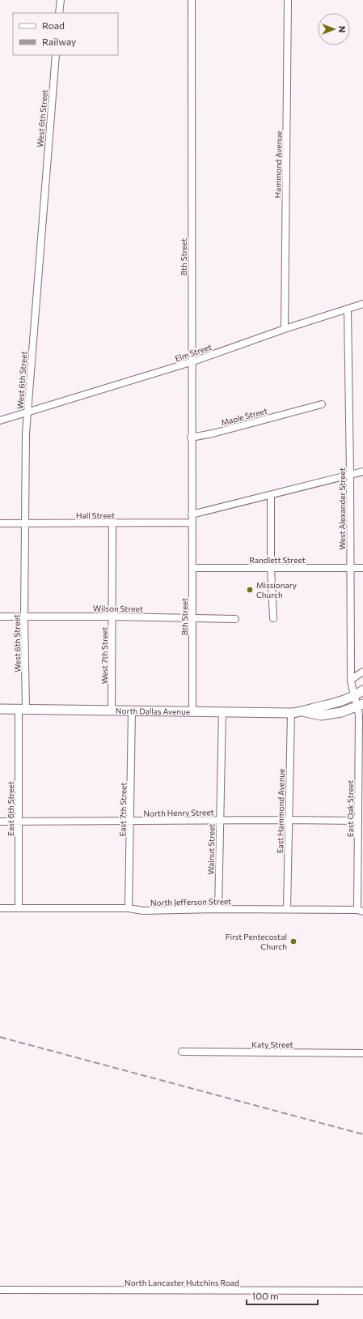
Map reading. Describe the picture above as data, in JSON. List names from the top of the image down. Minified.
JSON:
{"streets":{"main road":["North Dallas Avenue"],"street":["West 6th Street","Hammond Avenue","8th Street","Elm Street","Maple Street","West Alexander Street","Hall Street","Randlett Street","Wilson Street","West 7th Street","East 6th Street","East Oak Street","East 7th Street","East Hammond Avenue","North Henry Street","Walnut Street","North Jefferson Street","Katy Street","North Lancaster Hutchins Road"]},"crossings":[["West 6th Street","Elm Street"],["West 6th Street","Hall Street"],["West 6th Street","Wilson Street"],["West 6th Street","North Dallas Avenue"],["West 6th Street","East 6th Street"],["Hammond Avenue","Elm Street"],["8th Street","Elm Street"],["8th Street","Maple Street"],["8th Street","Hall Street"],["8th Street","Randlett Street"],["8th Street","Wilson Street"],["8th Street","North Dallas Avenue"],["Elm Street","West Alexander Street"],["West Alexander Street","Randlett Street"],["West Alexander Street","North Dallas Avenue"],["West Alexander Street","East Oak Street"],["Hall Street","West 7th Street"],["Wilson Street","West 7th Street"],["West 7th Street","North Dallas Avenue"],["North Dallas Avenue","East 6th Street"],["North Dallas Avenue","East Oak Street"],["North Dallas Avenue","East 7th Street"],["North Dallas Avenue","East Hammond Avenue"],["North Dallas Avenue","Walnut Street"],["East 6th Street","North Henry Street"],["East 6th Street","North Jefferson Street"],["East Oak Street","North Henry Street"],["East Oak Street","North Jefferson Street"],["East 7th Street","North Henry Street"],["East 7th Street","North Jefferson Street"],["East Hammond Avenue","North Henry Street"],["East Hammond Avenue","North Jefferson Street"],["North Henry Street","Walnut Street"],["Walnut Street","North Jefferson Street"]],"places":["Missionary Church","First Pentecostal Church"],"legend":["Road","Railway"],"scale_bar":"100 m","north":"right"}
